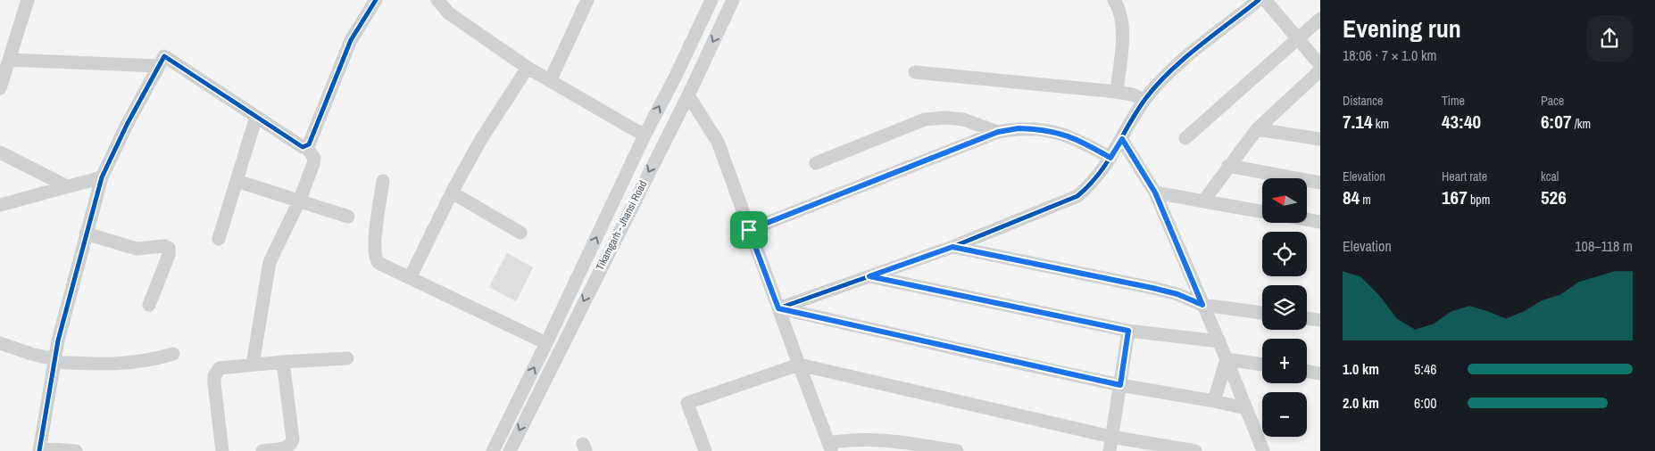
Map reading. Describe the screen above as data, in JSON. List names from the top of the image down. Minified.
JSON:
{"streets":{"street":["Tikamgarh - Jhansi Road"]},"north":"left","page":{"heading":["Evening run","18:06 · 7 × 1.0 km"],"stats":[["Distance","7.14 km"],["Time","43:40"],["Pace","6:07 /km"],["Elevation","84 m"],["Heart rate","167 bpm"],["kcal","526"]],"map_buttons":["+","−"],"chart":["Elevation","108–118 m"],"list":[{"name":"1.0 km","note":"5:46"},{"name":"2.0 km","note":"6:00"}]}}
